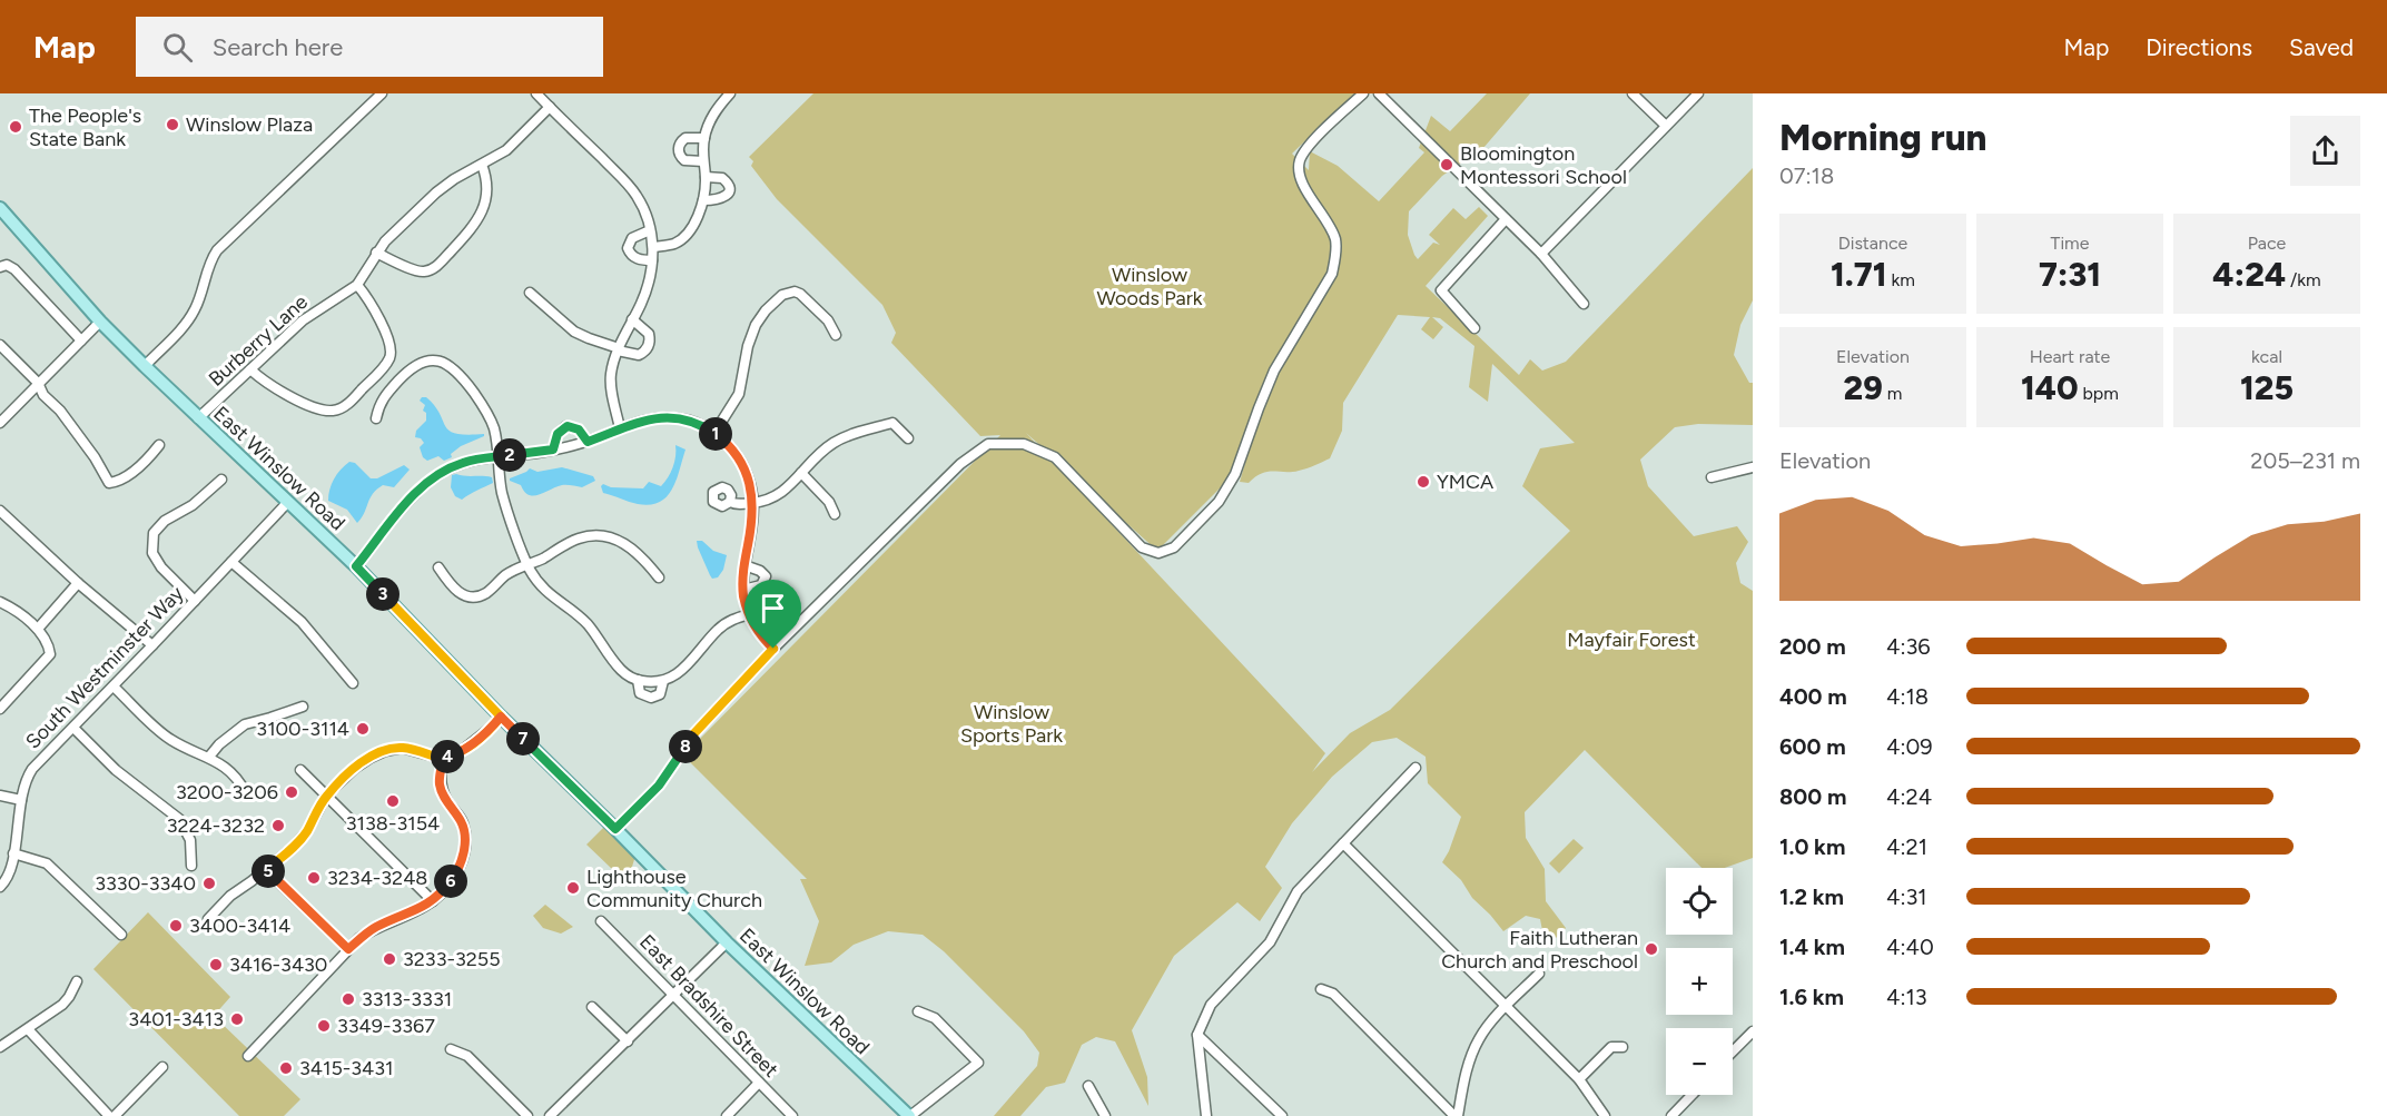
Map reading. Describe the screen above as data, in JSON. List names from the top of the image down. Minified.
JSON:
{"streets":{"main road":["East Winslow Road"],"street":["Burberry Lane","South Westminster Way","East Bradshire Street"]},"crossings":[["Burberry Lane","East Winslow Road"],["East Winslow Road","South Westminster Way"]],"parks":["Winslow Woods Park","Mayfair Forest","Winslow Sports Park"],"places":["Winslow Plaza","The People's State Bank","Bloomington Montessori School","YMCA","3100-3114","3200-3206","3138-3154","3224-3232","3234-3248","3330-3340","Lighthouse Community Church","3400-3414","Faith Lutheran Church and Preschool","3233-3255","3416-3430","3313-3331","3401-3413","3349-3367","3415-3431"],"page":{"header":"Map","search":"Search here","nav":["Map","Directions","Saved"],"heading":["Morning run","07:18"],"stats":[["Distance","1.71 km"],["Time","7:31"],["Pace","4:24 /km"],["Elevation","29 m"],["Heart rate","140 bpm"],["kcal","125"]],"pins":["1","2","3","7","8","4","5","6"],"chart":["Elevation","205–231 m"],"list":[{"name":"200 m","note":"4:36"},{"name":"400 m","note":"4:18"},{"name":"600 m","note":"4:09"},{"name":"800 m","note":"4:24"},{"name":"1.0 km","note":"4:21"},{"name":"1.2 km","note":"4:31"},{"name":"1.4 km","note":"4:40"},{"name":"1.6 km","note":"4:13"}],"map_buttons":["+","−"]}}
